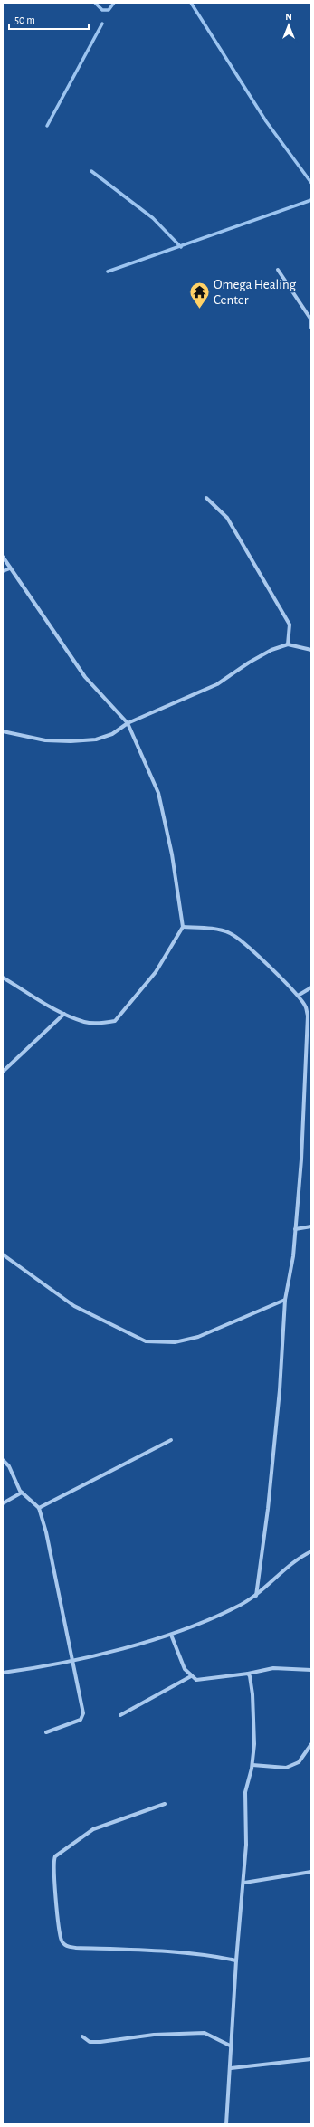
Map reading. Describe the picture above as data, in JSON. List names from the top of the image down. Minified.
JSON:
{"places":{"temple":["Omega Healing Center"]},"scale_bar":"50 m","north":"top"}
